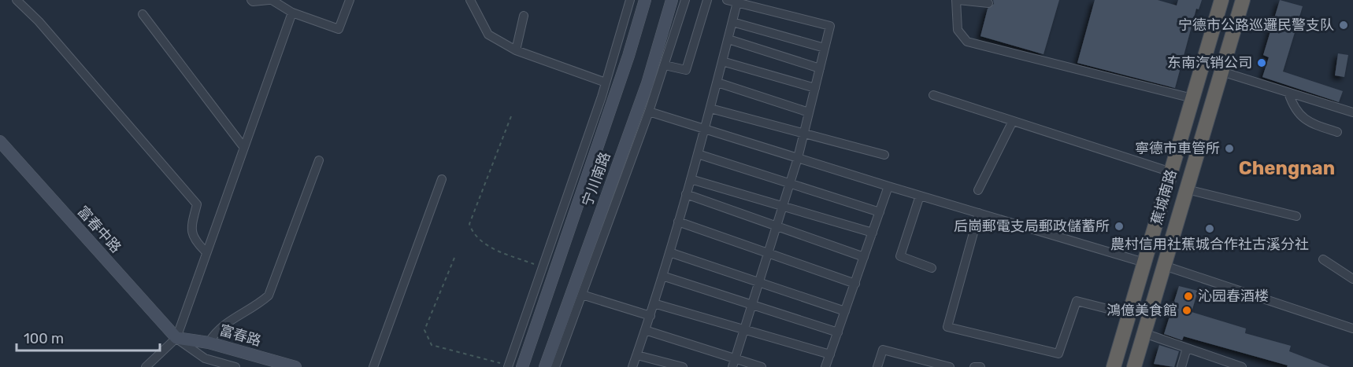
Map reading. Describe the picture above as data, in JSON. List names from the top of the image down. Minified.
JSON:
{"streets":{"highway":["蕉城南路"],"main road":["宁川南路","富春中路","富春路"]},"crossings":[["富春中路","富春路"]],"districts":["Chengnan"],"places":["宁德市公路巡邏民警支队","东南汽销公司","寧德市車管所","后崗郵電支局郵政儲蓄所","農村信用社蕉城合作社古溪分社","沁园春酒楼","鴻億美食館"],"scale_bar":"100 m"}
